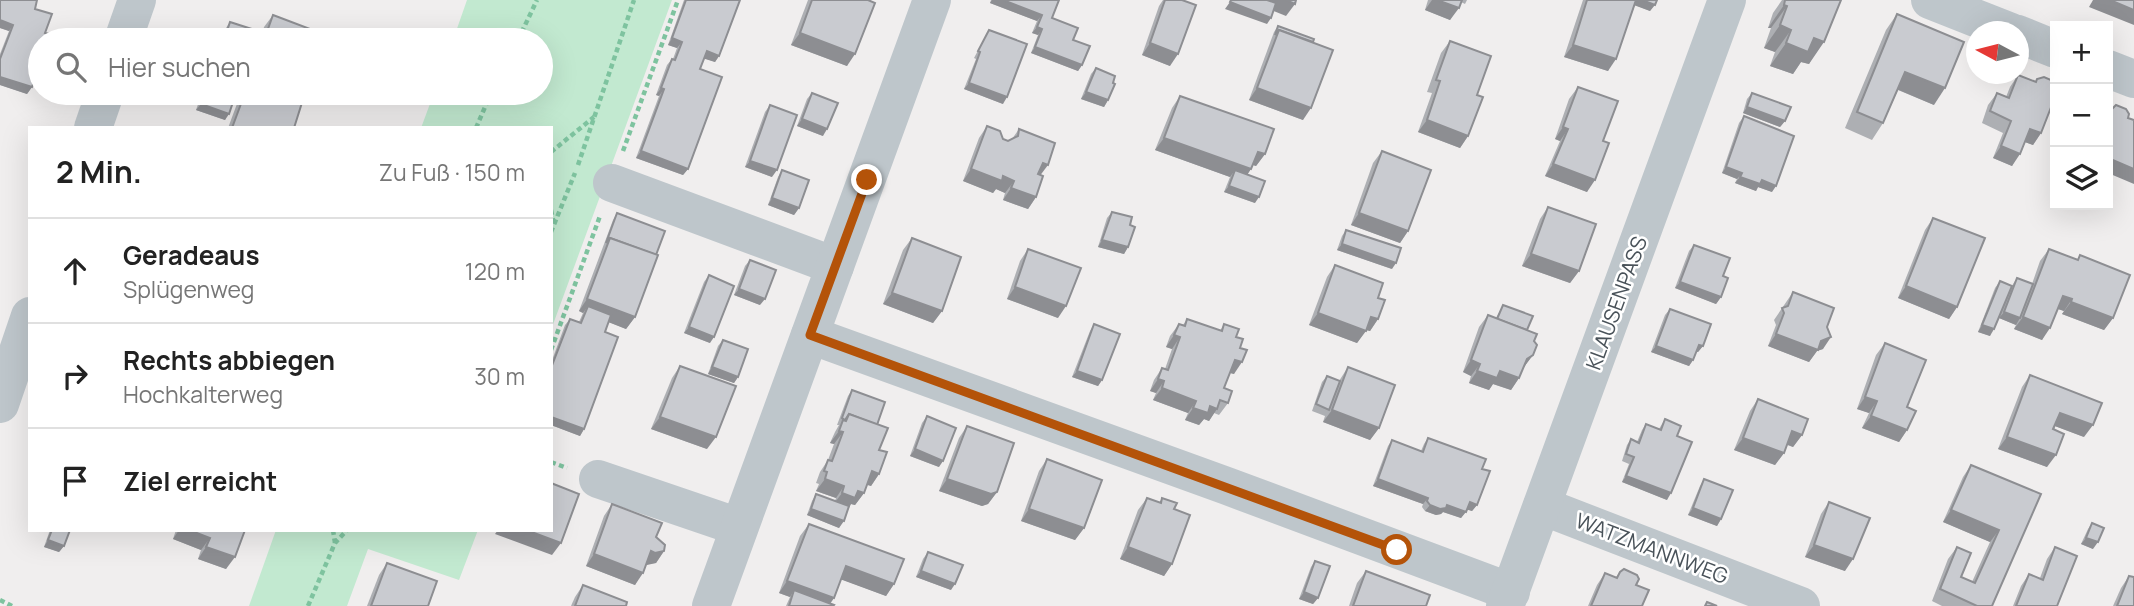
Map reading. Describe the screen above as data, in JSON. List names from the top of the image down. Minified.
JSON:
{"streets":{"street":["KLAUSENPASS","WATZMANNWEG"]},"crossings":[["KLAUSENPASS","WATZMANNWEG"]],"north":"left","page":{"map_buttons":["+","−"],"search":"Hier suchen","heading":["2 Min.","Zu Fuß · 150 m"],"list":[["Geradeaus","Splügenweg","120 m"],["Rechts abbiegen","Hochkalterweg","30 m"],"Ziel erreicht"]}}
